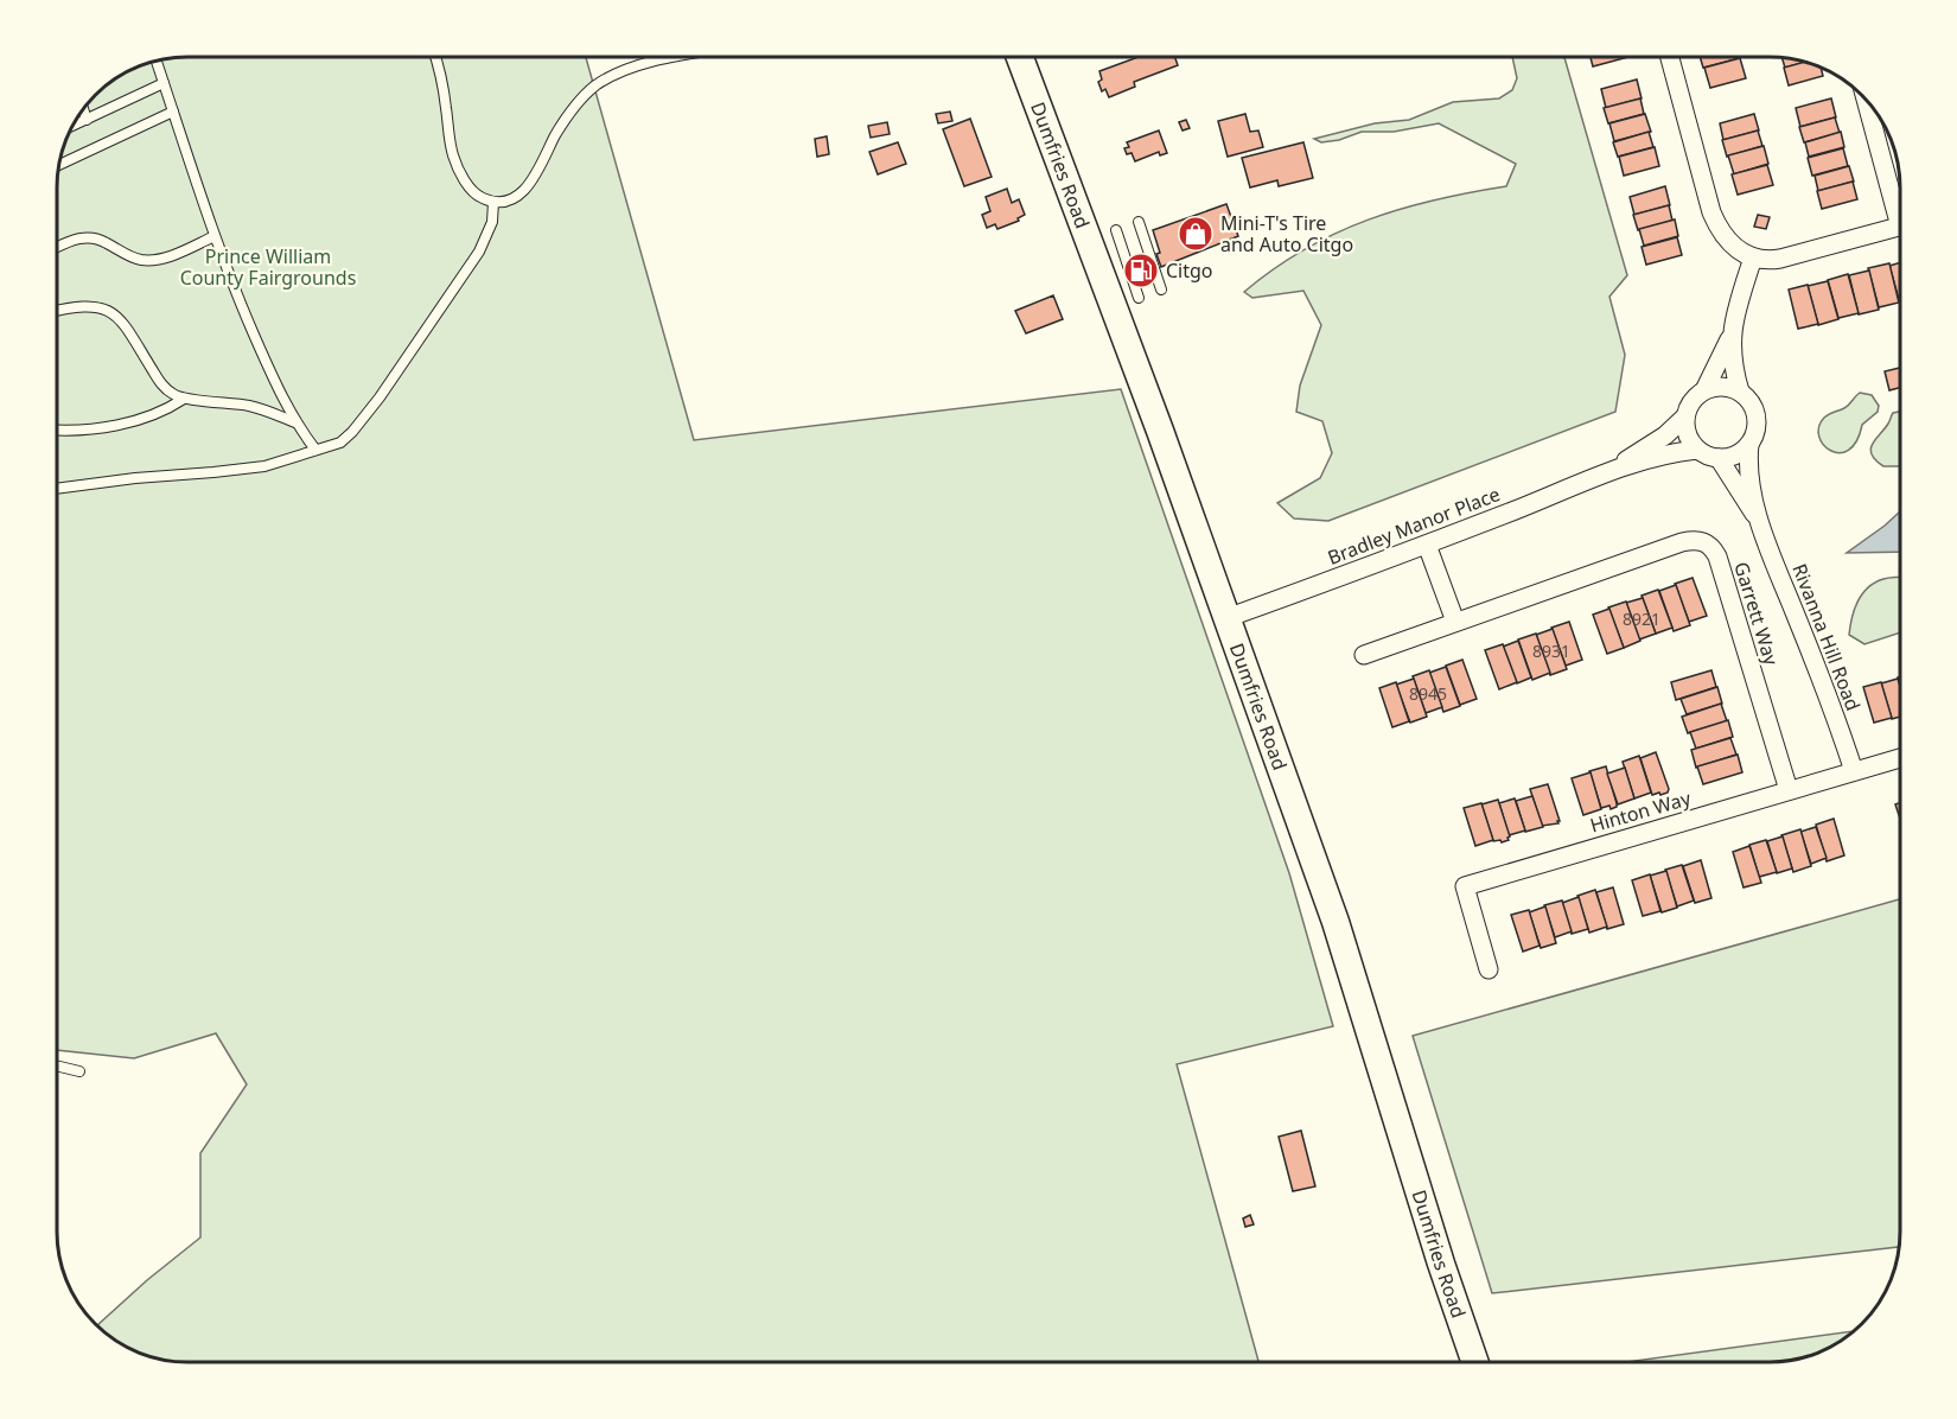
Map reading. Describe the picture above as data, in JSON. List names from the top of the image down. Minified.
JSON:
{"streets":{"main road":["Dumfries Road"],"street":["Bradley Manor Place","Garrett Way","Rivanna Hill Road","Hinton Way"]},"crossings":[["Dumfries Road","Bradley Manor Place"],["Bradley Manor Place","Rivanna Hill Road"],["Garrett Way","Hinton Way"],["Rivanna Hill Road","Hinton Way"]],"parks":["Prince William County Fairgrounds"],"places":{"shop":["Mini-T's Tire and Auto Citgo"],"fuel station":["Citgo"]},"house_numbers":["8921","8931","8945"]}
